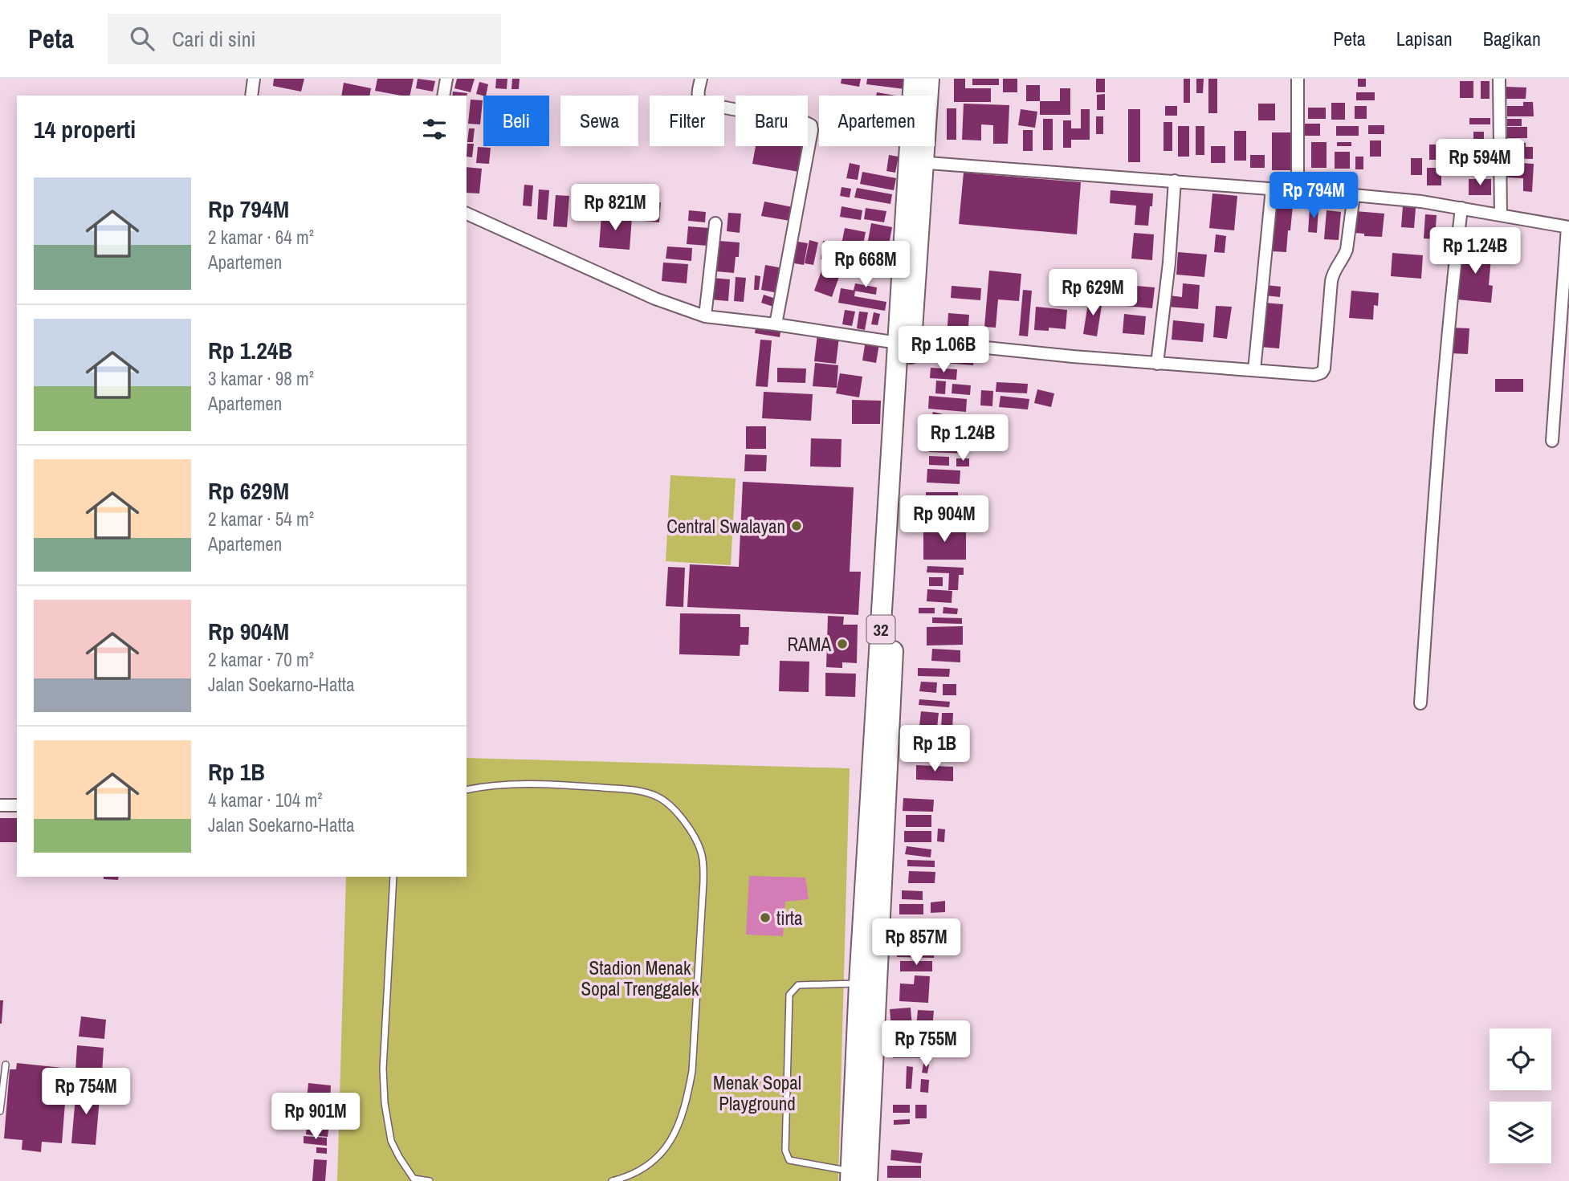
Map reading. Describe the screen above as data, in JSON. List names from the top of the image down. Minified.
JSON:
{"streets":{"highway":["32"]},"parks":["Stadion Menak Sopal Trenggalek","Menak Sopal Playground"],"places":["Central Swalayan","RAMA","tirta"],"page":{"header":"Peta","search":"Cari di sini","nav":["Peta","Lapisan","Bagikan"],"chip":["Beli","Sewa","Filter","Baru","Apartemen"],"heading":"14 properti","price":["Rp 594M","Rp 794M","Rp 821M","Rp 1.24B","Rp 668M","Rp 629M","Rp 1.06B","Rp 1.24B","Rp 904M","Rp 1B","Rp 857M","Rp 755M","Rp 754M","Rp 901M"],"list":[{"name":"Rp 794M","note":"2 kamar · 64 m² · Apartemen"},{"name":"Rp 1.24B","note":"3 kamar · 98 m² · Apartemen"},{"name":"Rp 629M","note":"2 kamar · 54 m² · Apartemen"},{"name":"Rp 904M","note":"2 kamar · 70 m² · Jalan Soekarno-Hatta"},{"name":"Rp 1B","note":"4 kamar · 104 m² · Jalan Soekarno-Hatta"}]}}
